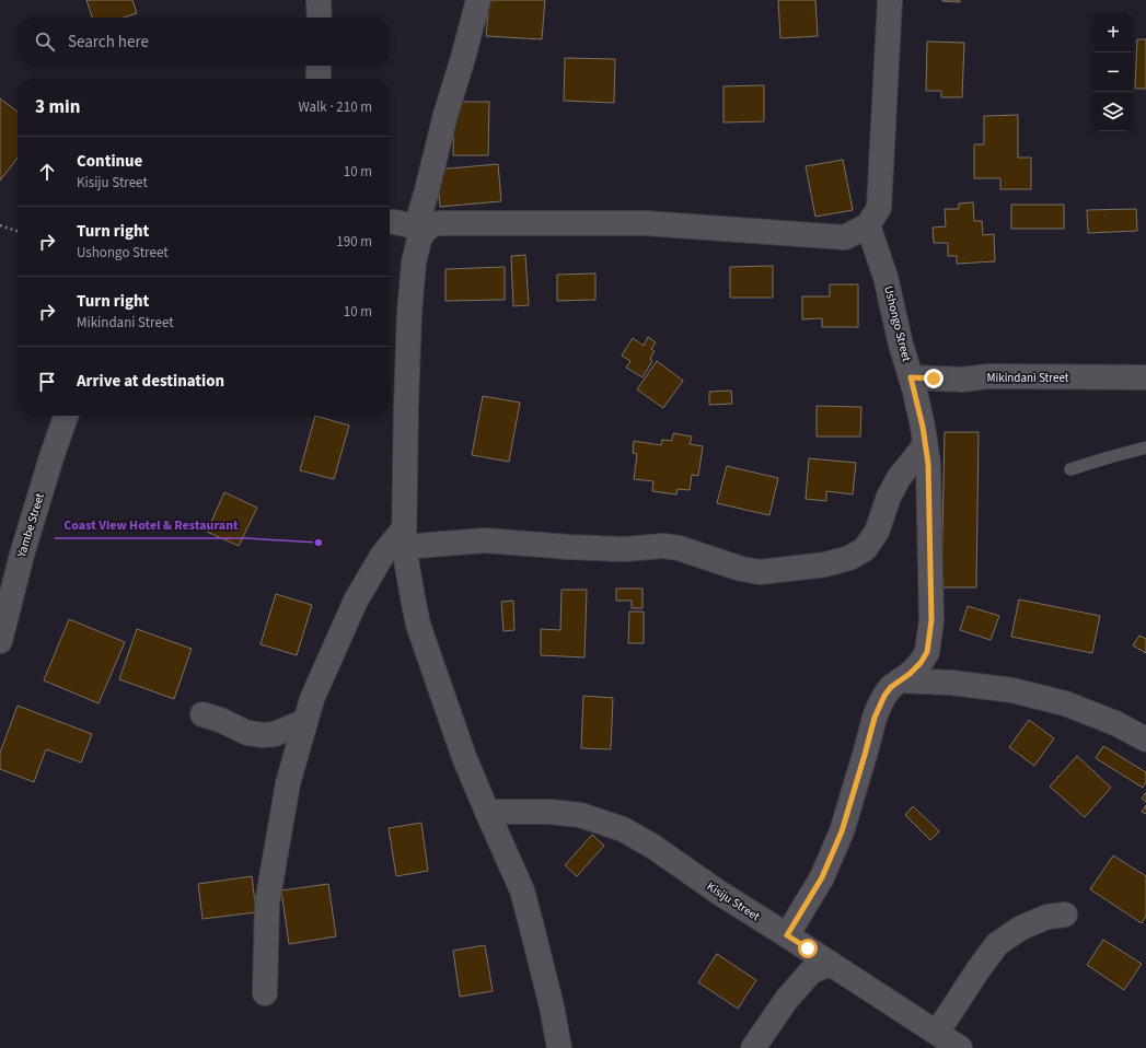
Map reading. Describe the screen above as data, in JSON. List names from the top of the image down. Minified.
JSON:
{"streets":{"street":["Ushongo Street","Mikindani Street","Yambe Street","Kisiju Street"]},"crossings":[["Ushongo Street","Mikindani Street"],["Ushongo Street","Kisiju Street"]],"places":["Coast View Hotel & Restaurant"],"page":{"map_buttons":["+","−"],"search":"Search here","heading":["3 min","Walk · 210 m"],"list":[["Continue","Kisiju Street","10 m"],["Turn right","Ushongo Street","190 m"],["Turn right","Mikindani Street","10 m"],"Arrive at destination"]}}
